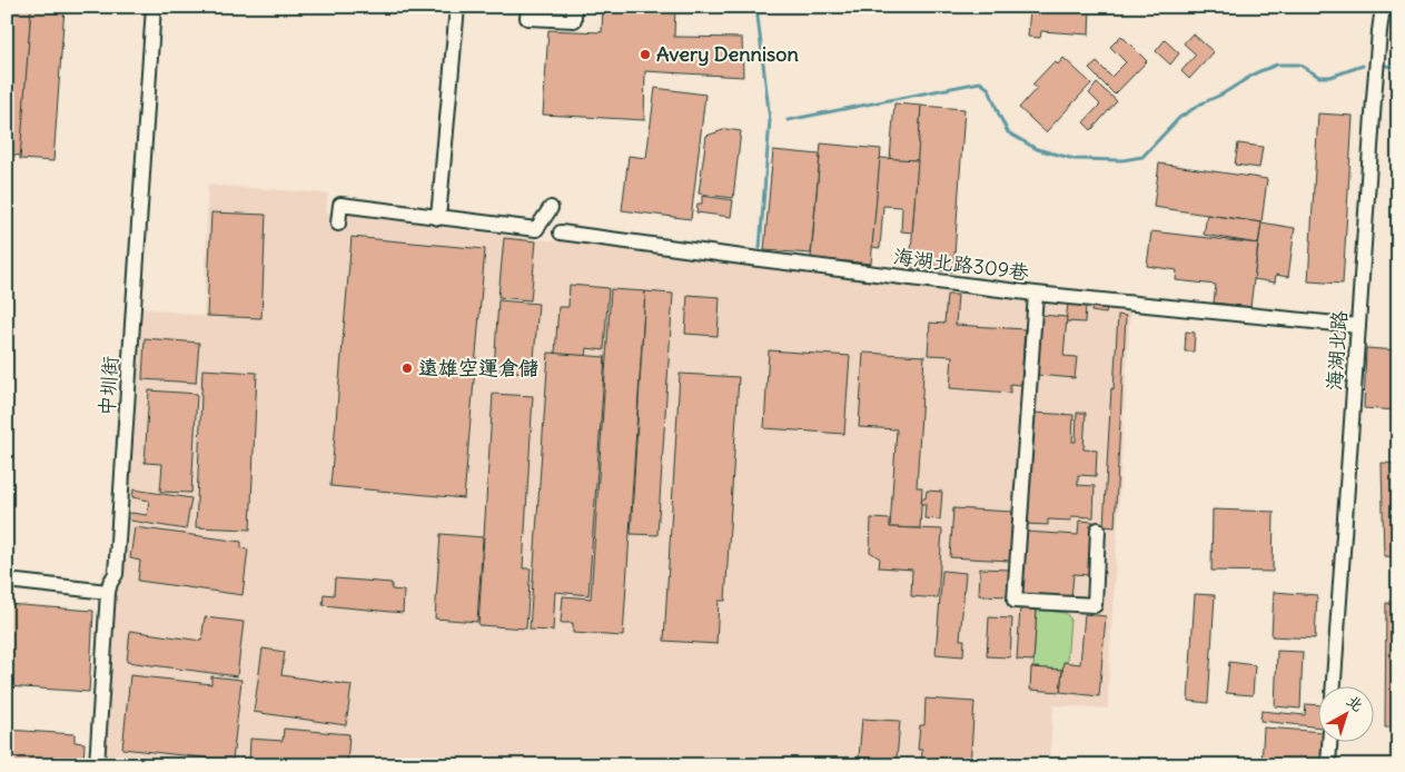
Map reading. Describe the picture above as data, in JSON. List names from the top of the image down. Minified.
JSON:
{"streets":{"street":["海湖北路309巷","海湖北路","中圳街"]},"crossings":[["海湖北路309巷","海湖北路"]],"places":["Avery Dennison","遠雄空運倉儲"],"north":"top right"}
